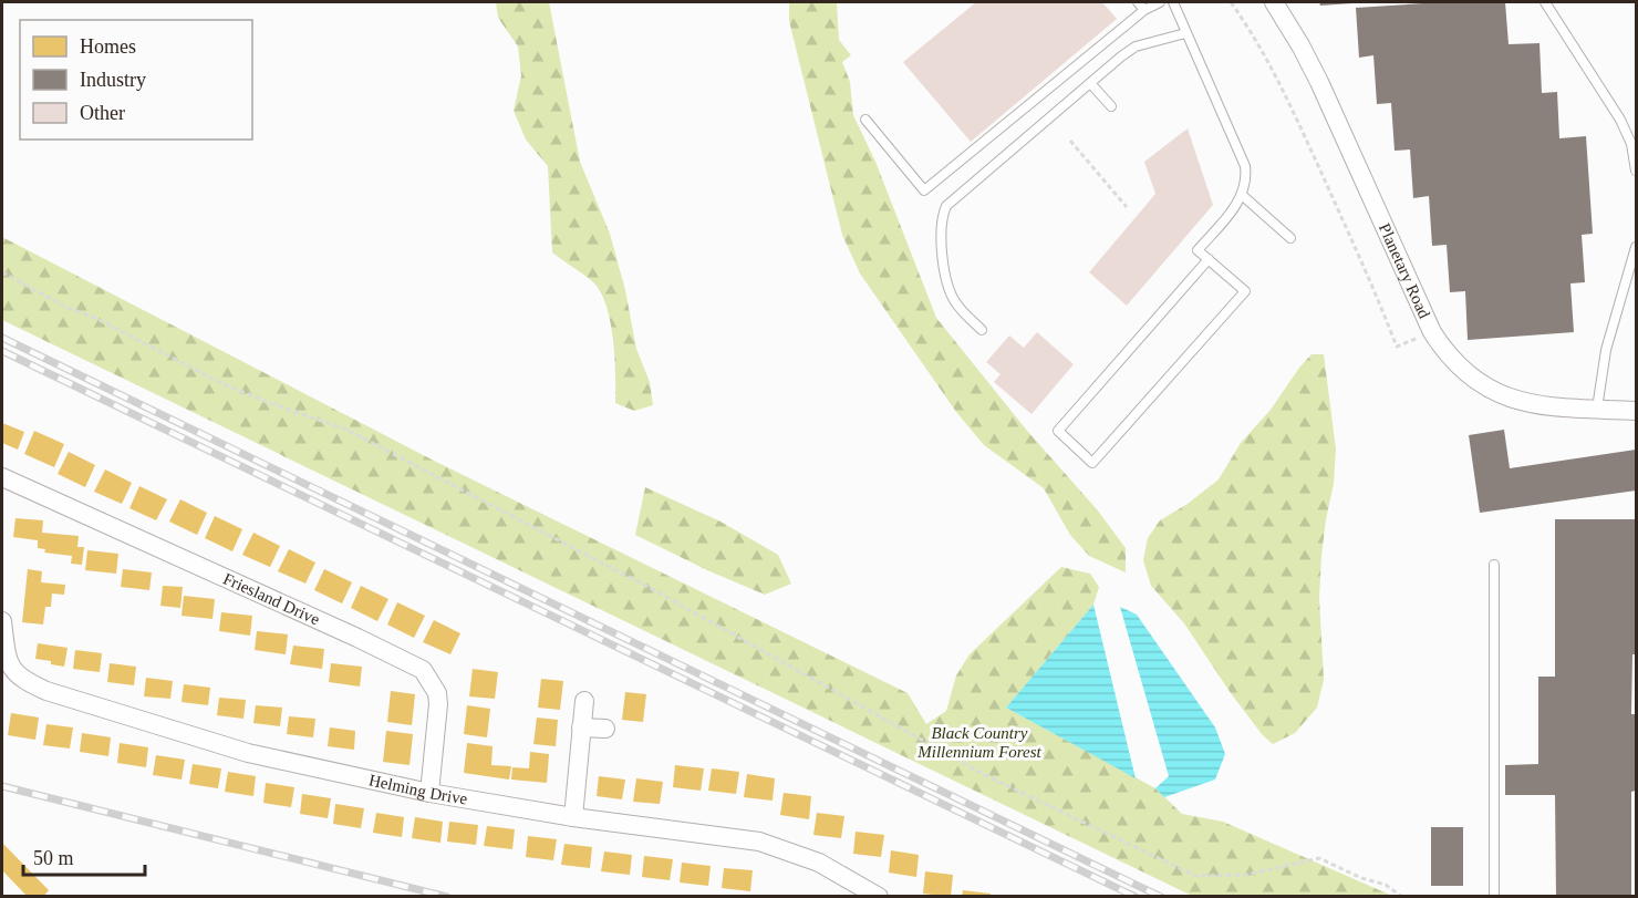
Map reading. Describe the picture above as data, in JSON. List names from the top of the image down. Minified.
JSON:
{"streets":{"street":["Planetary Road","Friesland Drive","Helming Drive"]},"crossings":[["Friesland Drive","Helming Drive"]],"parks":["Black Country Millennium Forest"],"legend":["Homes","Industry","Other"],"scale_bar":"50 m"}
